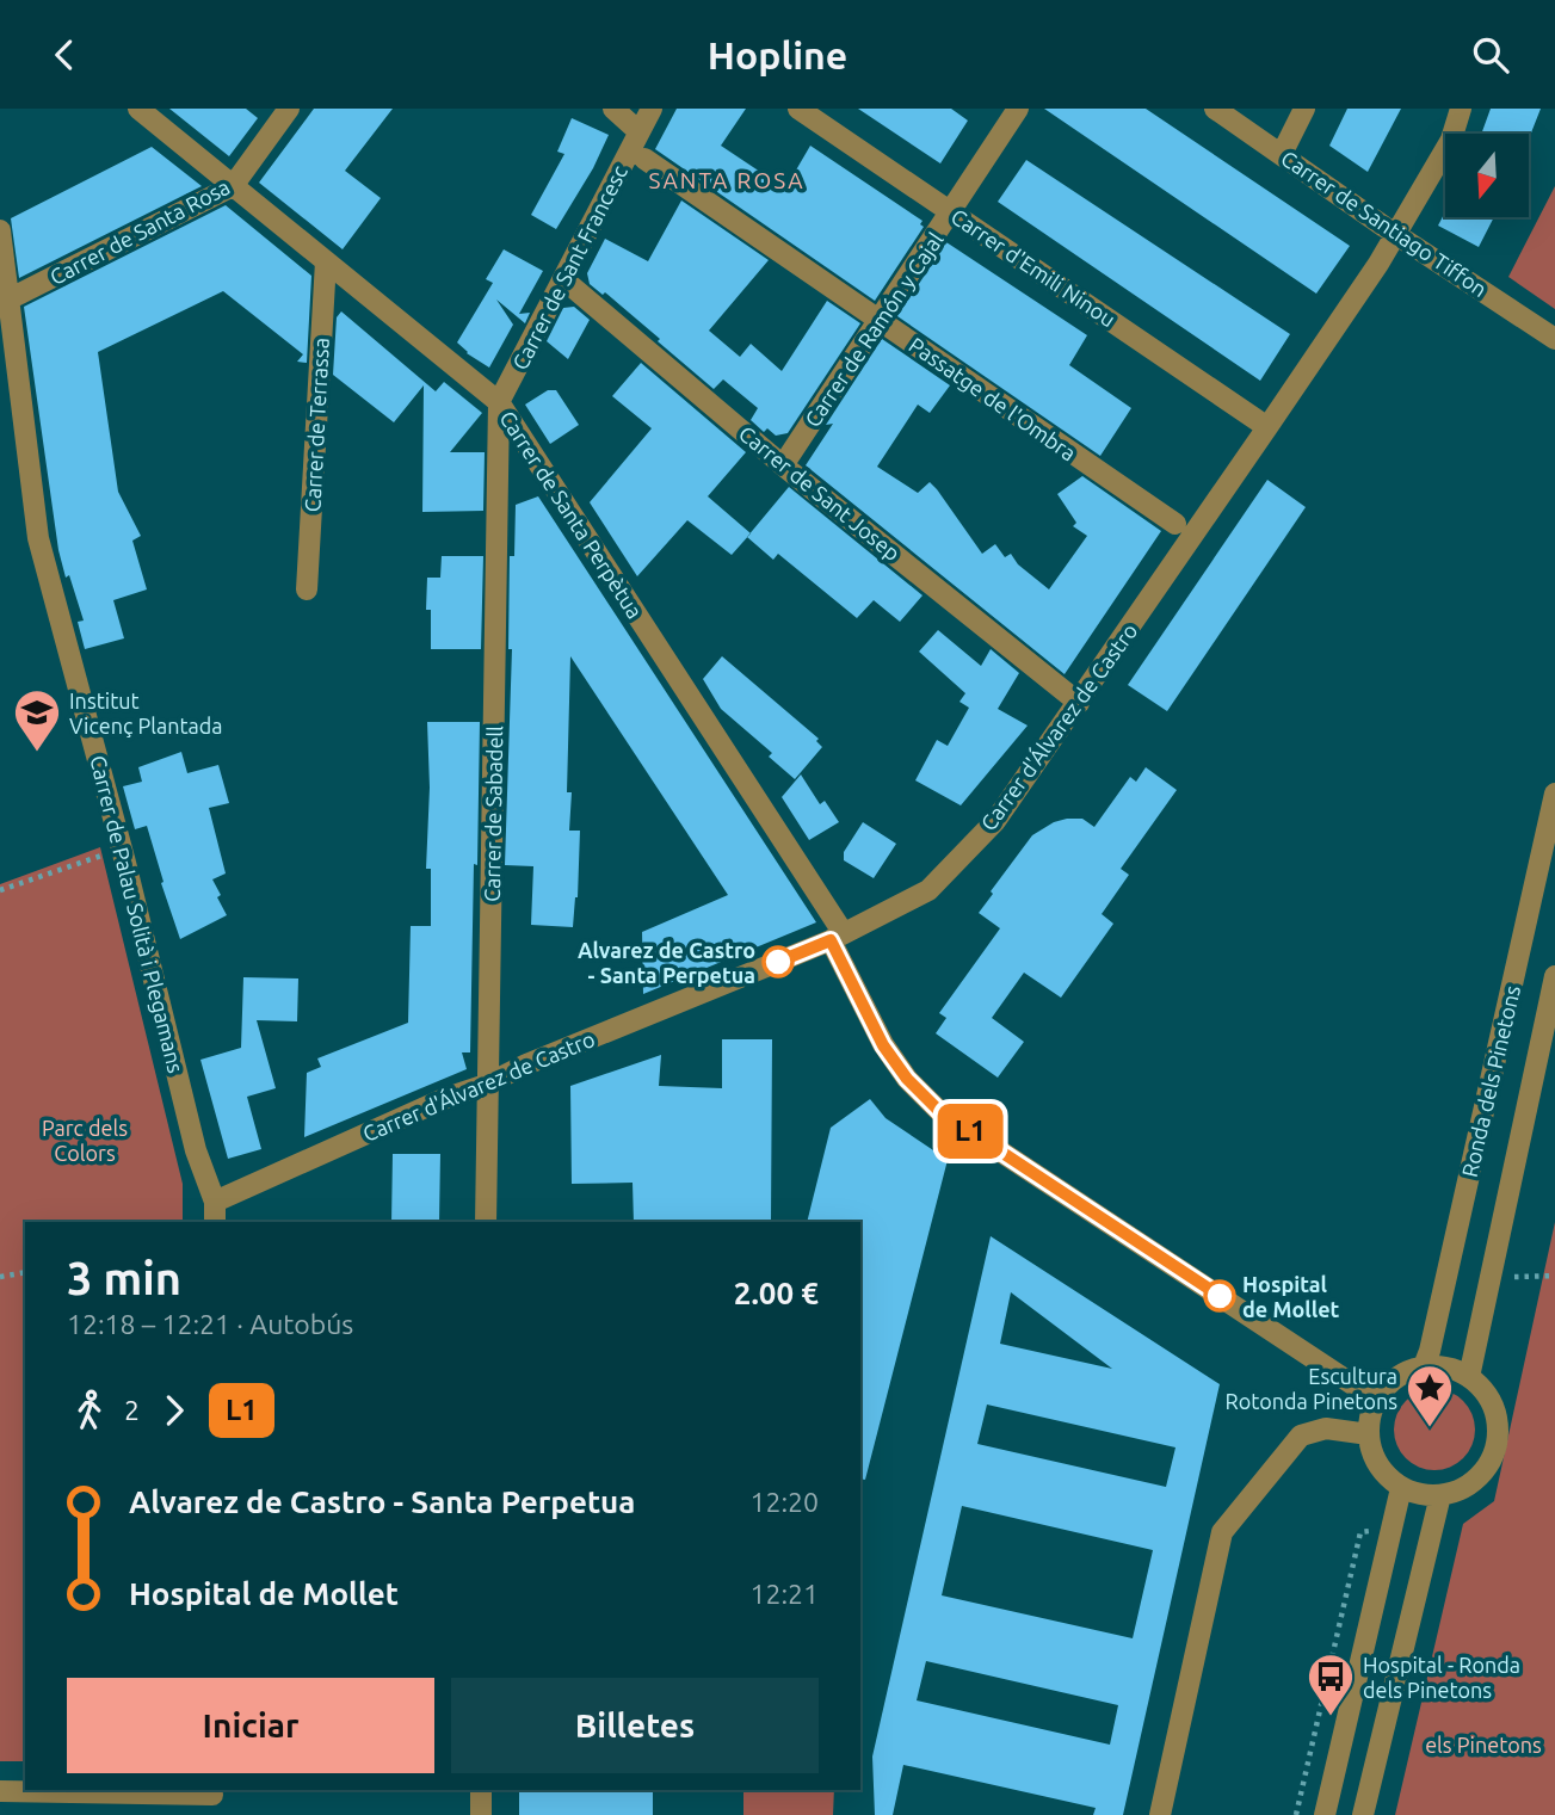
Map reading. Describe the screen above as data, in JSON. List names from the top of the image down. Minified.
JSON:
{"streets":{"street":["Carrer de Santiago Tiffon","Carrer de Santa Rosa","Carrer de Sant Francesc","Carrer d'Emili Ninou","Carrer de Ramón y Cajal","Passatge de l'Ombra","Carrer de Terrassa","Carrer de Sant Josep","Carrer de Santa Perpètua","Carrer d'Álvarez de Castro","Carrer de Sabadell","Carrer de Palau Solità i Plegamans","Ronda dels Pinetons"]},"crossings":[["Carrer de Santiago Tiffon","Carrer d'Álvarez de Castro"],["Carrer de Santa Rosa","Carrer de Santa Perpètua"],["Carrer de Santa Rosa","Carrer de Palau Solità i Plegamans"],["Carrer de Sant Francesc","Carrer de Sant Josep"],["Carrer de Sant Francesc","Carrer de Santa Perpètua"],["Carrer de Sant Francesc","Carrer de Sabadell"],["Carrer d'Emili Ninou","Carrer de Ramón y Cajal"],["Carrer d'Emili Ninou","Carrer d'Álvarez de Castro"],["Carrer de Ramón y Cajal","Passatge de l'Ombra"],["Carrer de Ramón y Cajal","Carrer de Sant Josep"],["Carrer de Terrassa","Carrer de Santa Perpètua"],["Carrer de Sant Josep","Carrer d'Álvarez de Castro"],["Carrer de Santa Perpètua","Carrer d'Álvarez de Castro"],["Carrer de Santa Perpètua","Carrer de Sabadell"],["Carrer de Santa Perpètua","Ronda dels Pinetons"],["Carrer d'Álvarez de Castro","Carrer de Sabadell"],["Carrer d'Álvarez de Castro","Carrer de Palau Solità i Plegamans"]],"districts":["SANTA ROSA"],"parks":["Parc dels Colors","els Pinetons"],"places":{"school or university":["Institut Vicenç Plantada"],"other":["Alvarez de Castro - Santa Perpetua","Hospital de Mollet"],"place":["Escultura Rotonda Pinetons"],"bus stop":["Hospital - Ronda dels Pinetons"]},"lines":["bus line L1"],"north":"bottom","page":{"header":"Hopline","on_map":"L1","heading":["3 min","12:18 – 12:21 · Autobús","2.00 €"],"legs":["2","L1"],"list":[{"name":"Alvarez de Castro - Santa Perpetua","value":"12:20"},{"name":"Hospital de Mollet","value":"12:21"}],"buttons":["Iniciar","Billetes"]}}
